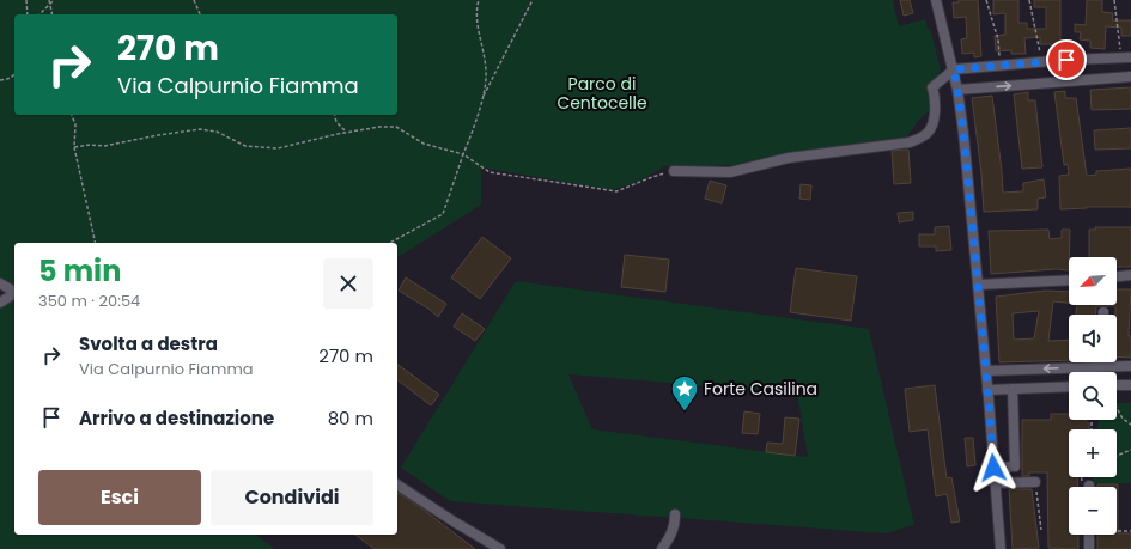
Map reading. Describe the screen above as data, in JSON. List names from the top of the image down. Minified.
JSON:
{"parks":["Parco di Centocelle"],"places":{"place":["Forte Casilina"]},"north":"bottom left","page":{"turn":["270 m","Via Calpurnio Fiamma"],"heading":["5 min","350 m · 20:54"],"map_buttons":["+","−"],"list":[{"name":"Svolta a destra","note":"Via Calpurnio Fiamma","value":"270 m"},{"name":"Arrivo a destinazione","value":"80 m"}],"buttons":["Esci","Condividi"]}}
